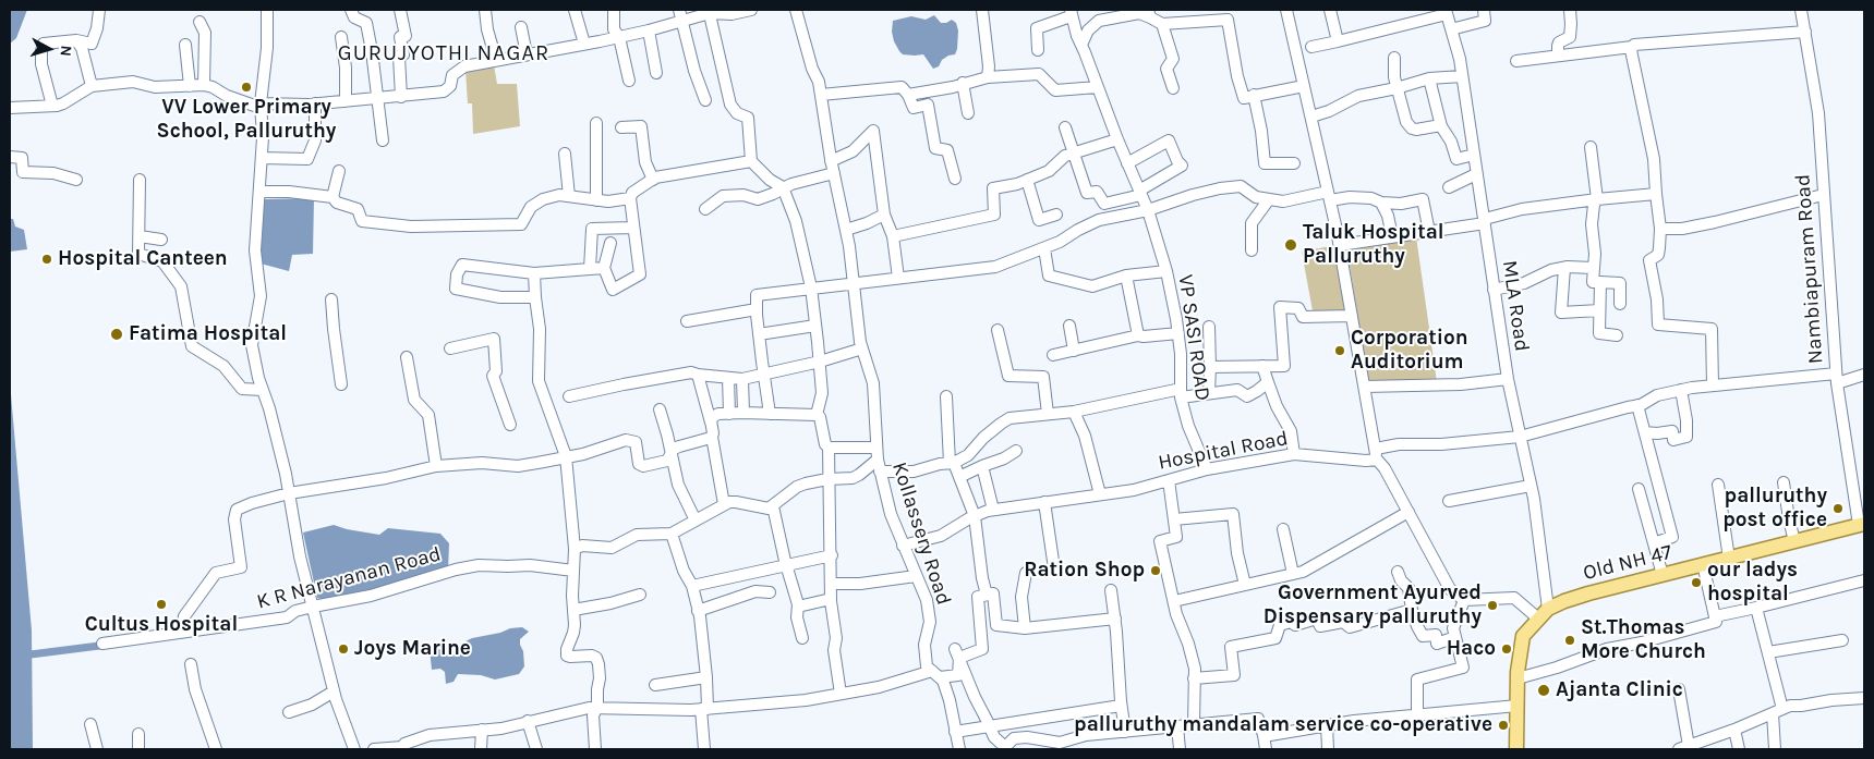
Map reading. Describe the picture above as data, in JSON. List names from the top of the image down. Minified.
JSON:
{"streets":{"main road":["Old NH 47"],"street":["Nambiapuram Road","MLA Road","VP SASI ROAD","Hospital Road","Kollassery Road","K R Narayanan Road"]},"crossings":[["Nambiapuram Road","Hospital Road"],["Nambiapuram Road","Old NH 47"],["MLA Road","Hospital Road"],["MLA Road","Old NH 47"],["VP SASI ROAD","Hospital Road"],["Hospital Road","Kollassery Road"]],"districts":["GURUJYOTHI NAGAR"],"places":["VV Lower Primary School, Palluruthy","Taluk Hospital Palluruthy","Hospital Canteen","Fatima Hospital","Corporation Auditorium","palluruthy post office","Ration Shop","our ladys hospital","Cultus Hospital","Government Ayurved Dispensary palluruthy","St.Thomas More Church","Joys Marine","Haco","Ajanta Clinic","palluruthy mandalam service co-operative"],"north":"right"}
